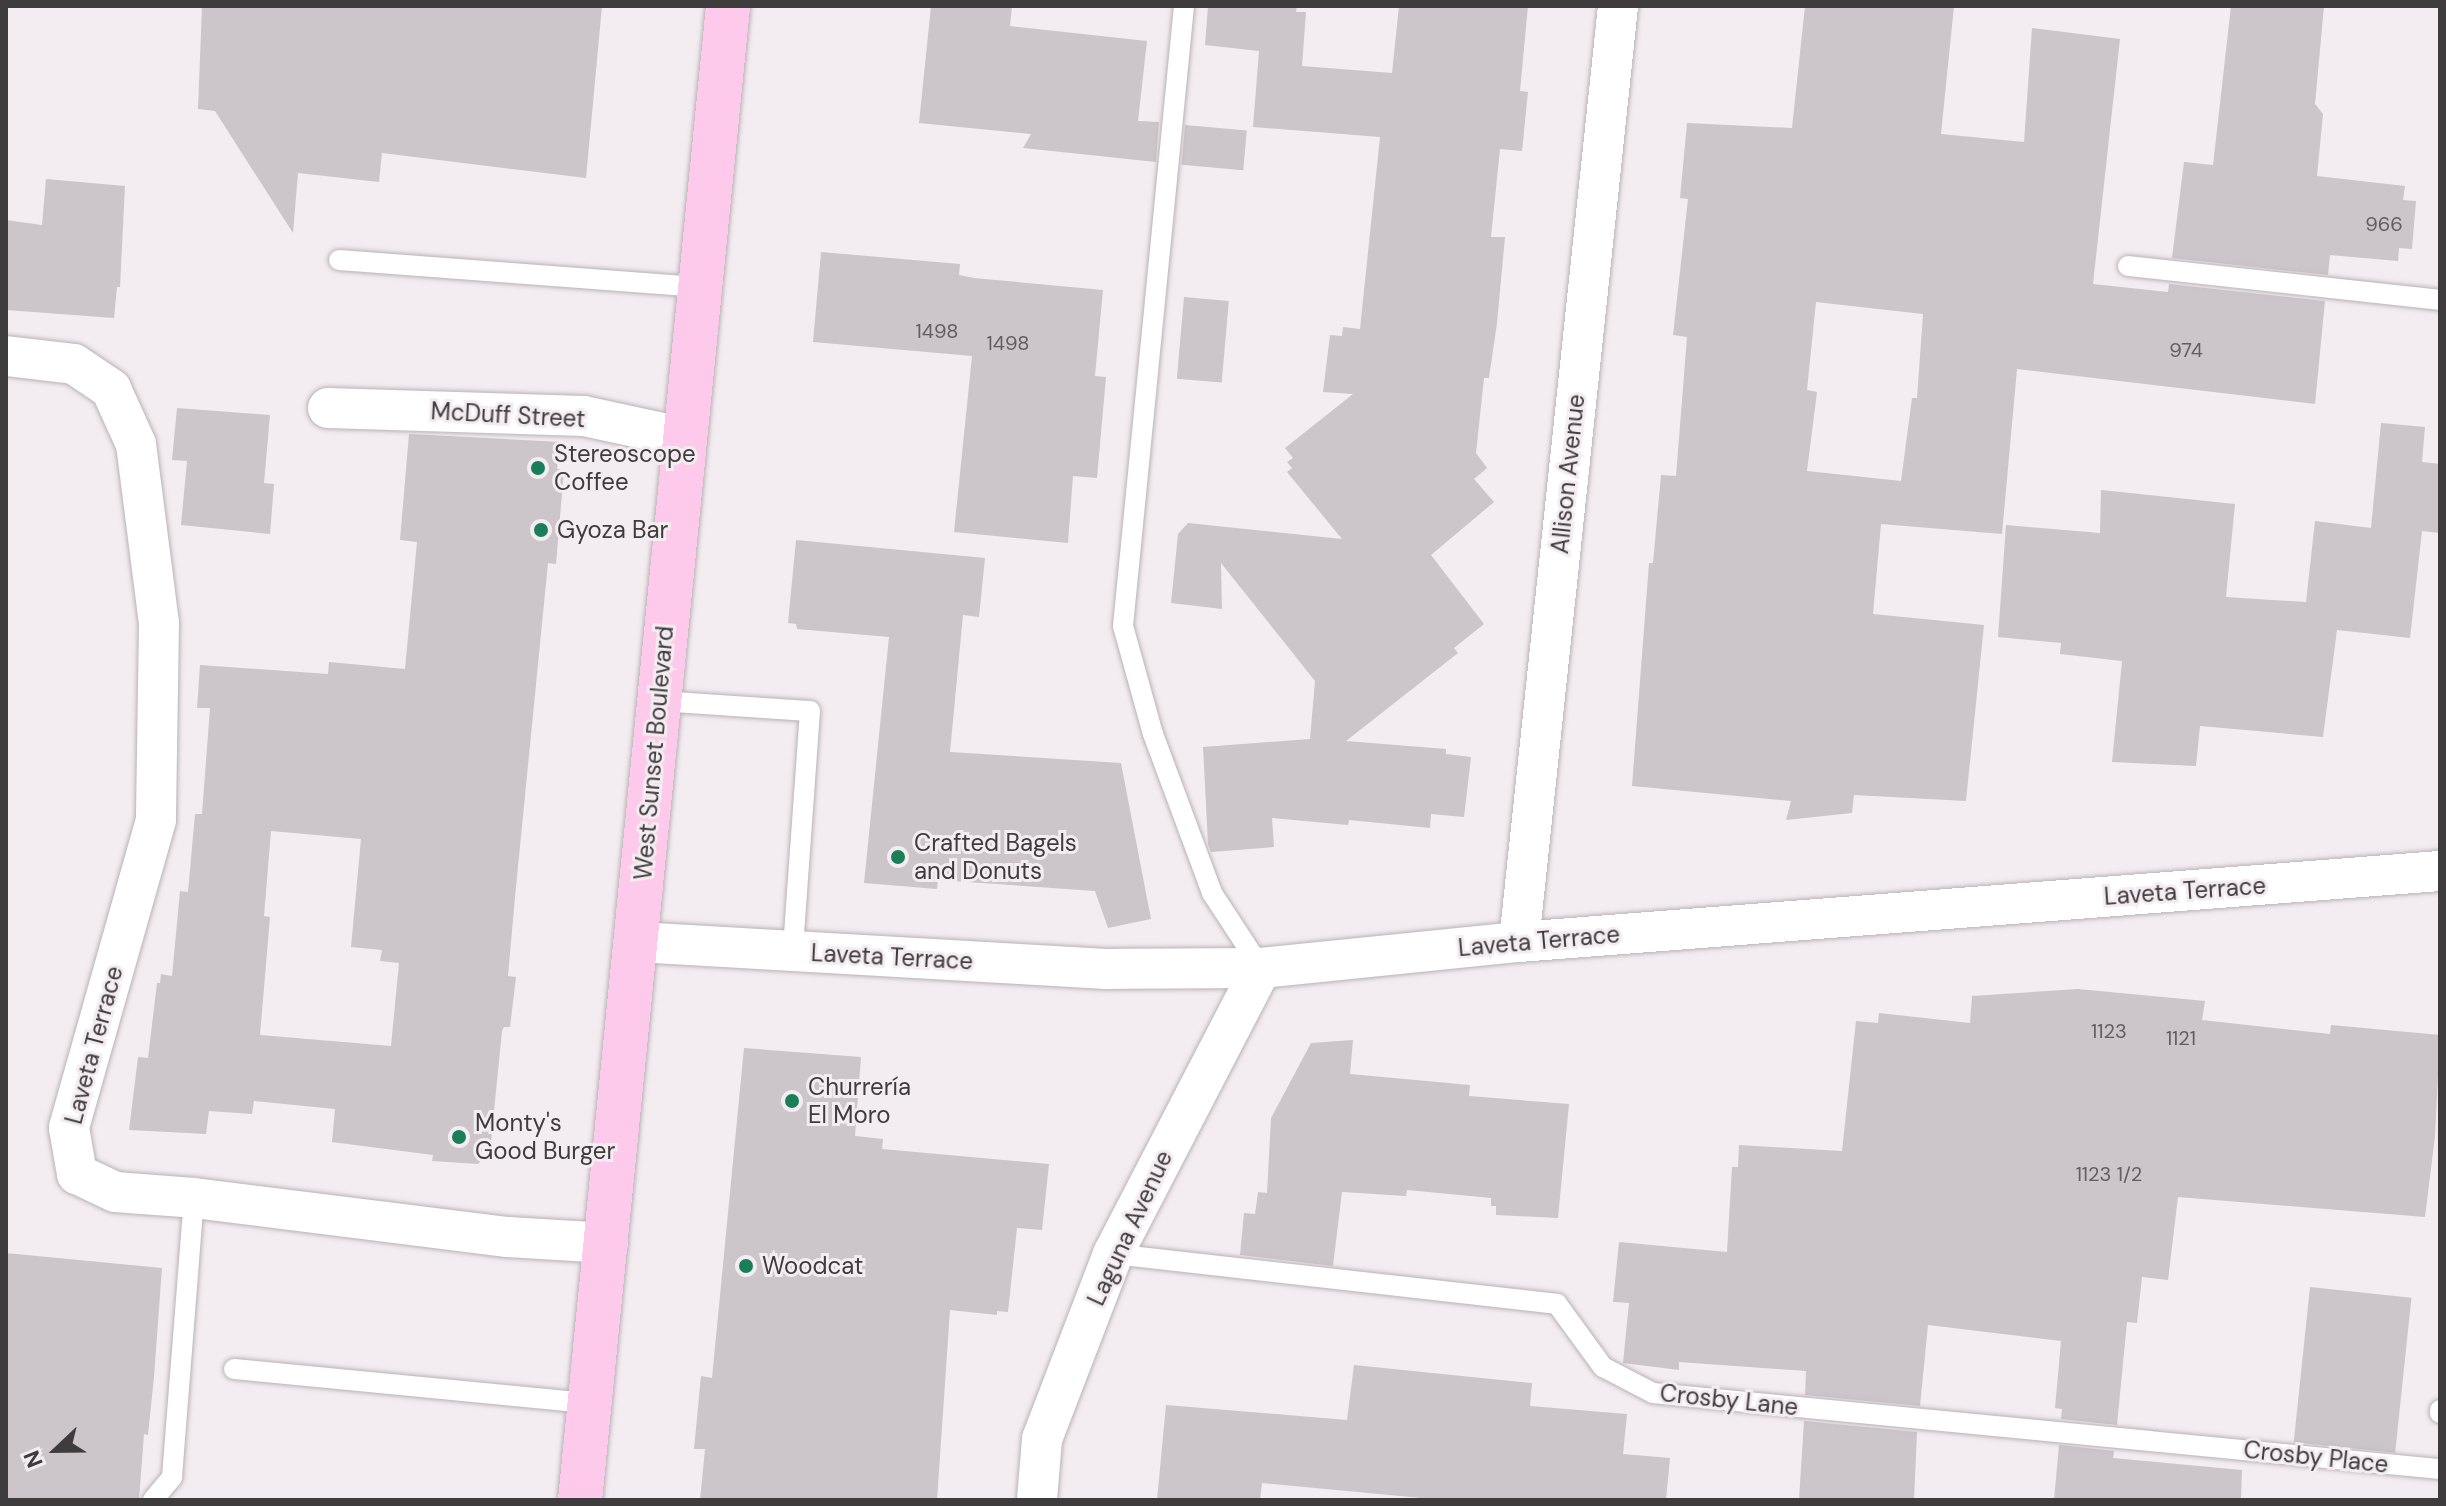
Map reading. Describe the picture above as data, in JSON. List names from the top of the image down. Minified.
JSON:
{"streets":{"main road":["West Sunset Boulevard"],"street":["McDuff Street","Allison Avenue","Laveta Terrace","Laguna Avenue"],"lane":["Crosby Lane","Crosby Place"]},"crossings":[["McDuff Street","West Sunset Boulevard"],["Allison Avenue","Laveta Terrace"],["West Sunset Boulevard","Laveta Terrace"],["Laveta Terrace","Laguna Avenue"],["Laguna Avenue","Crosby Lane"],["Crosby Lane","Crosby Place"]],"places":["Stereoscope Coffee","Gyoza Bar","Crafted Bagels and Donuts","Churrería El Moro","Monty's Good Burger","Woodcat"],"house_numbers":["966","1498","1498","974","1123","1121","1123 1/2"],"north":"left"}
